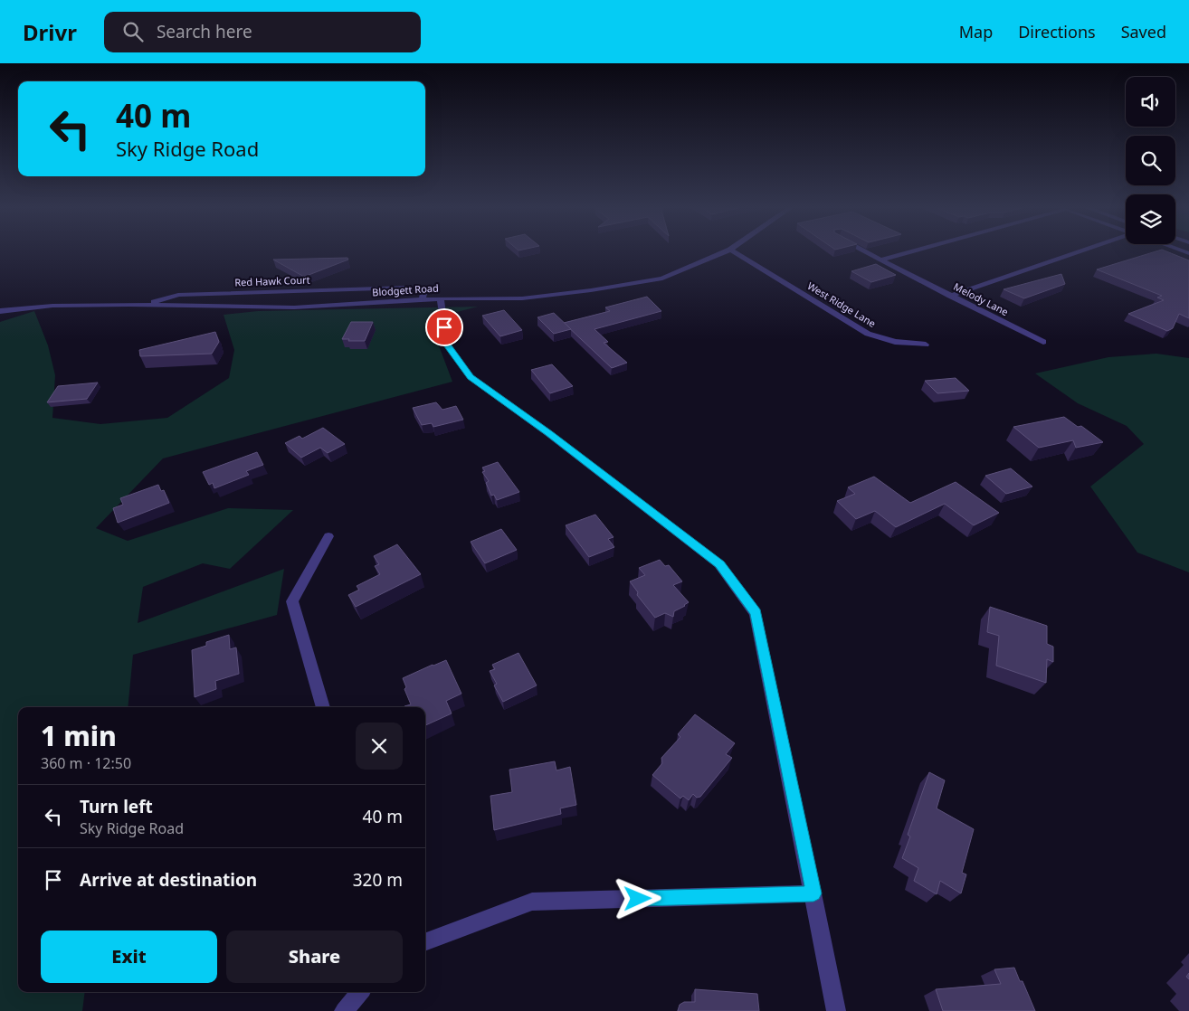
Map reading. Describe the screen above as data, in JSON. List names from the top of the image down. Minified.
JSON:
{"streets":{"street":["Red Hawk Court","Blodgett Road","Melody Lane","West Ridge Lane"]},"crossings":[["Red Hawk Court","Blodgett Road"]],"page":{"header":"Drivr","search":"Search here","nav":["Map","Directions","Saved"],"turn":["40 m","Sky Ridge Road"],"heading":["1 min","360 m · 12:50"],"list":[{"name":"Turn left","note":"Sky Ridge Road","value":"40 m"},{"name":"Arrive at destination","value":"320 m"}],"buttons":["Exit","Share"]}}
